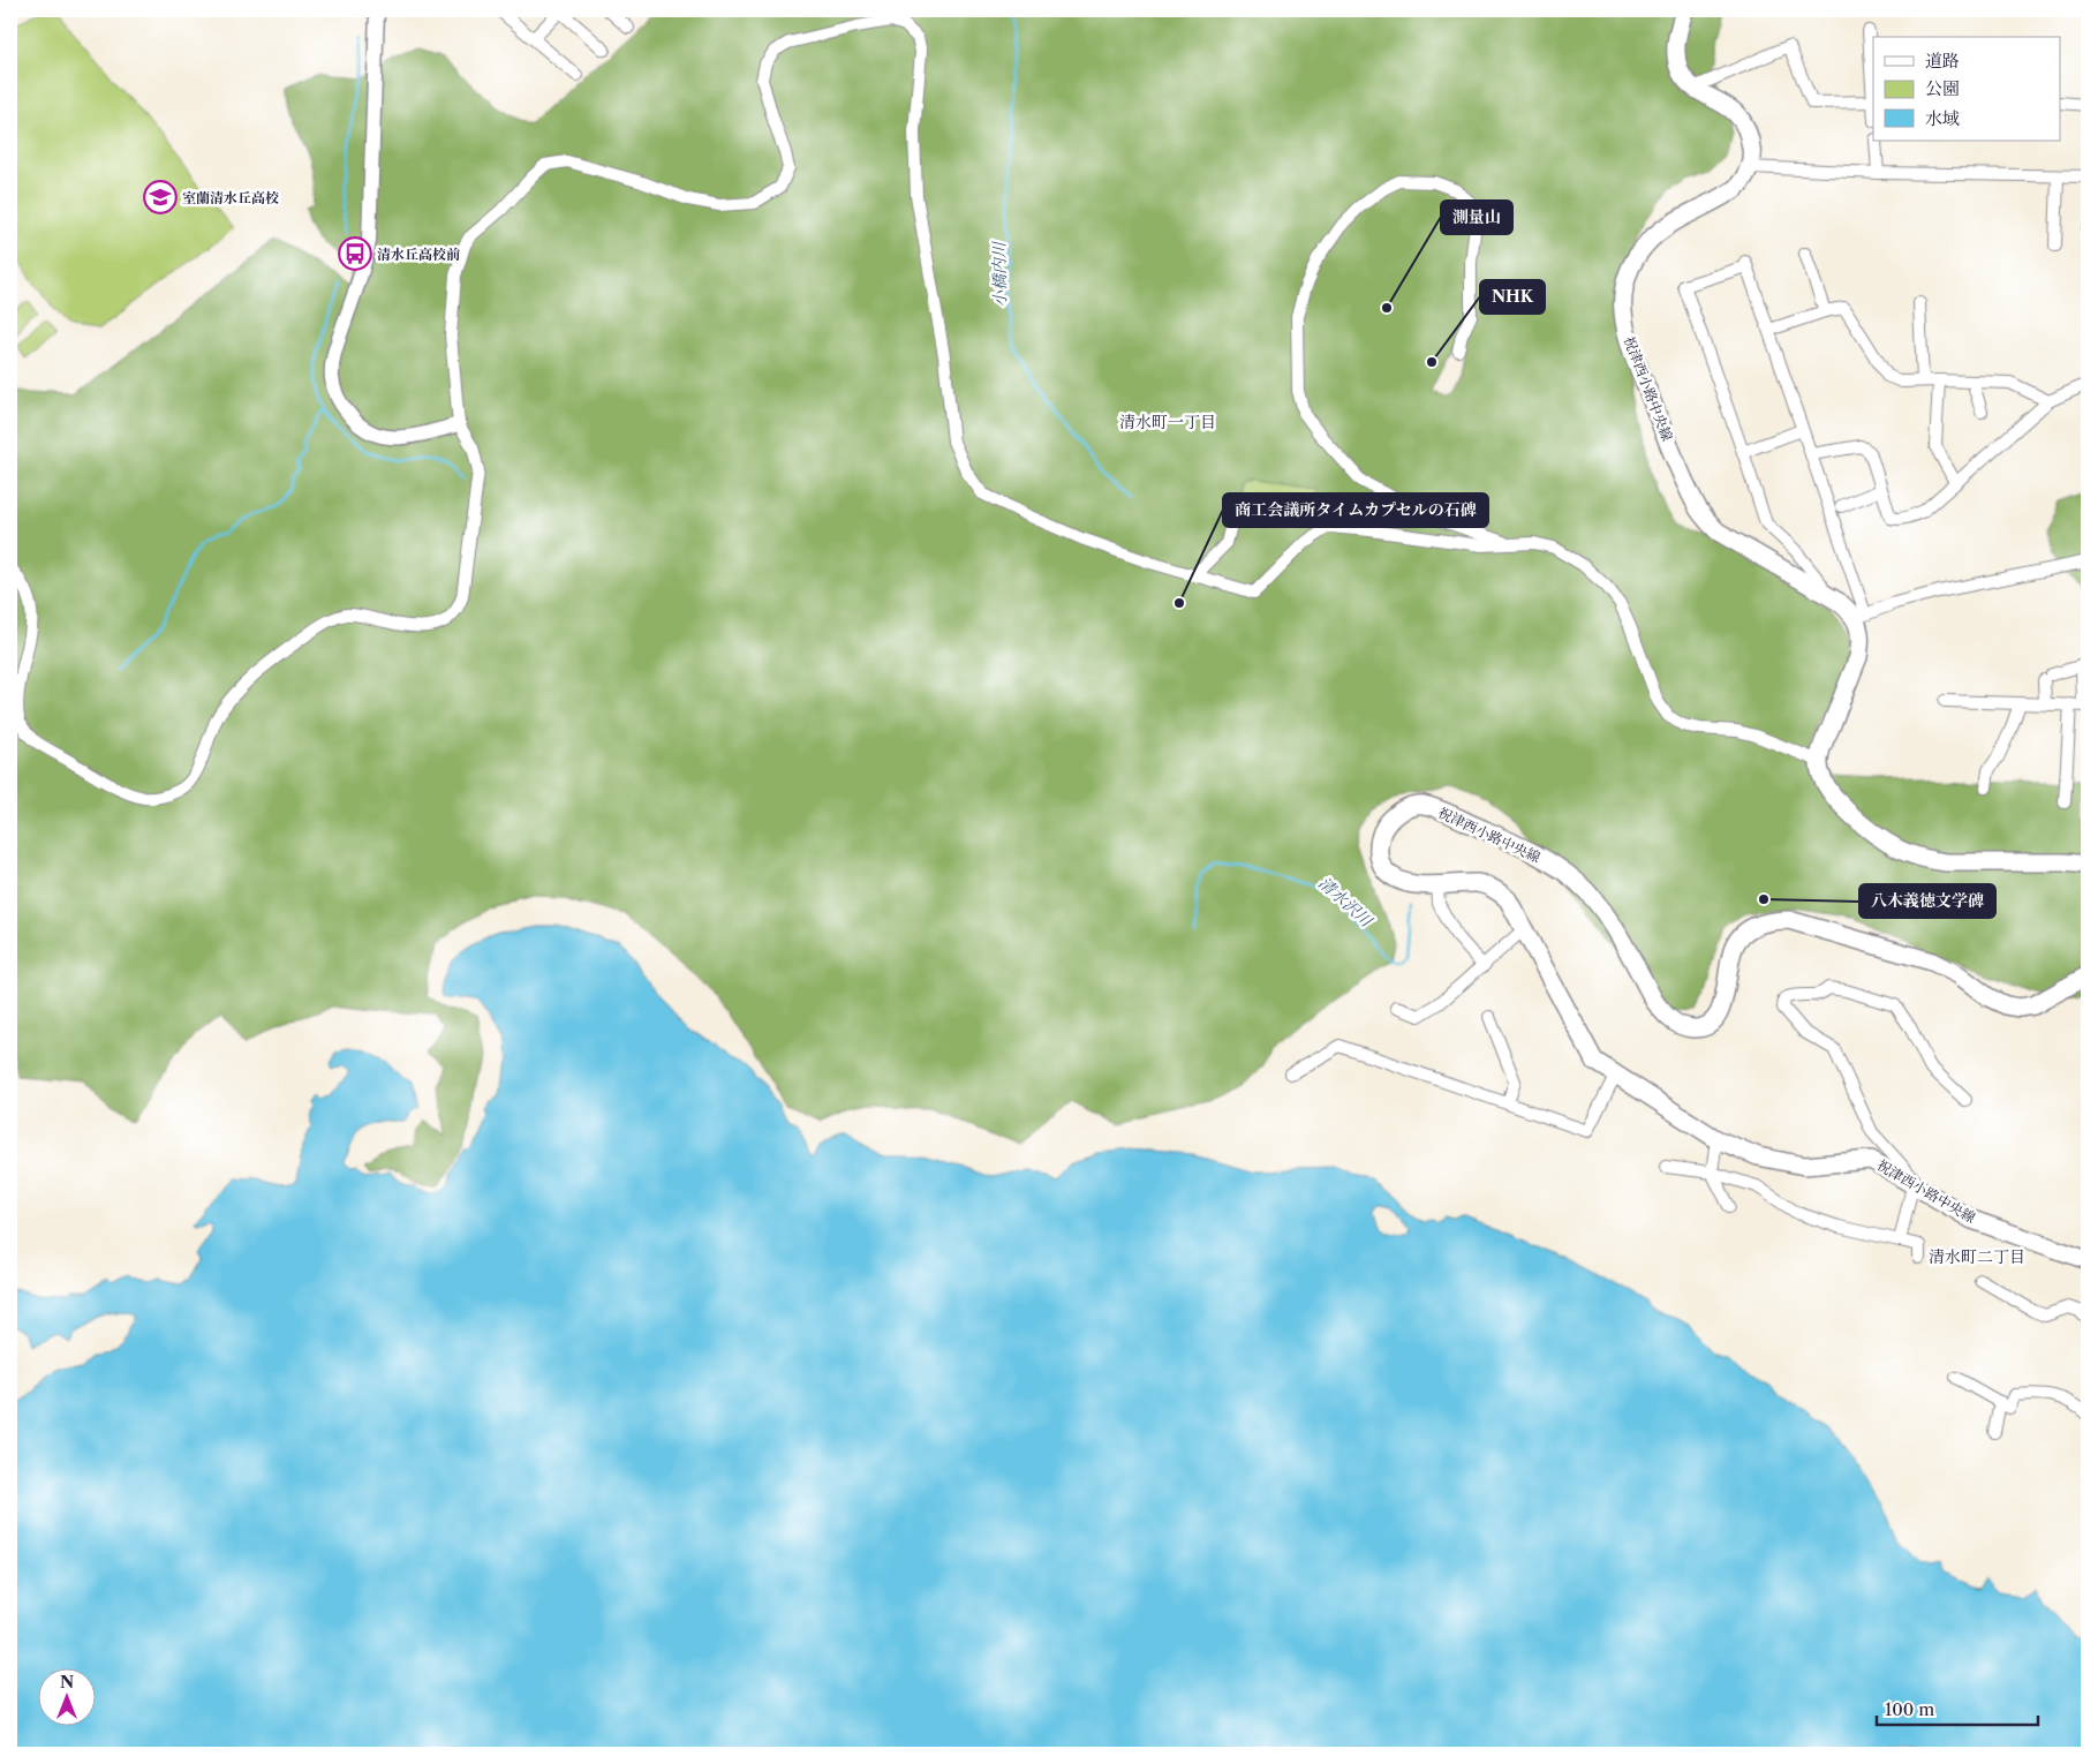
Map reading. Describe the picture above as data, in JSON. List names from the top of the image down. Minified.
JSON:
{"streets":{"main road":["祝津西小路中央線"]},"districts":["清水町一丁目","清水町二丁目"],"water":["小橋内川","清水沢川"],"places":{"school or university":["室蘭清水丘高校"],"bus stop":["清水丘高校前"],"other":["測量山","NHK","商工会議所タイムカプセルの石碑","八木義徳文学碑"]},"legend":["道路","公園","水域"],"scale_bar":"100 m","north":"top"}
